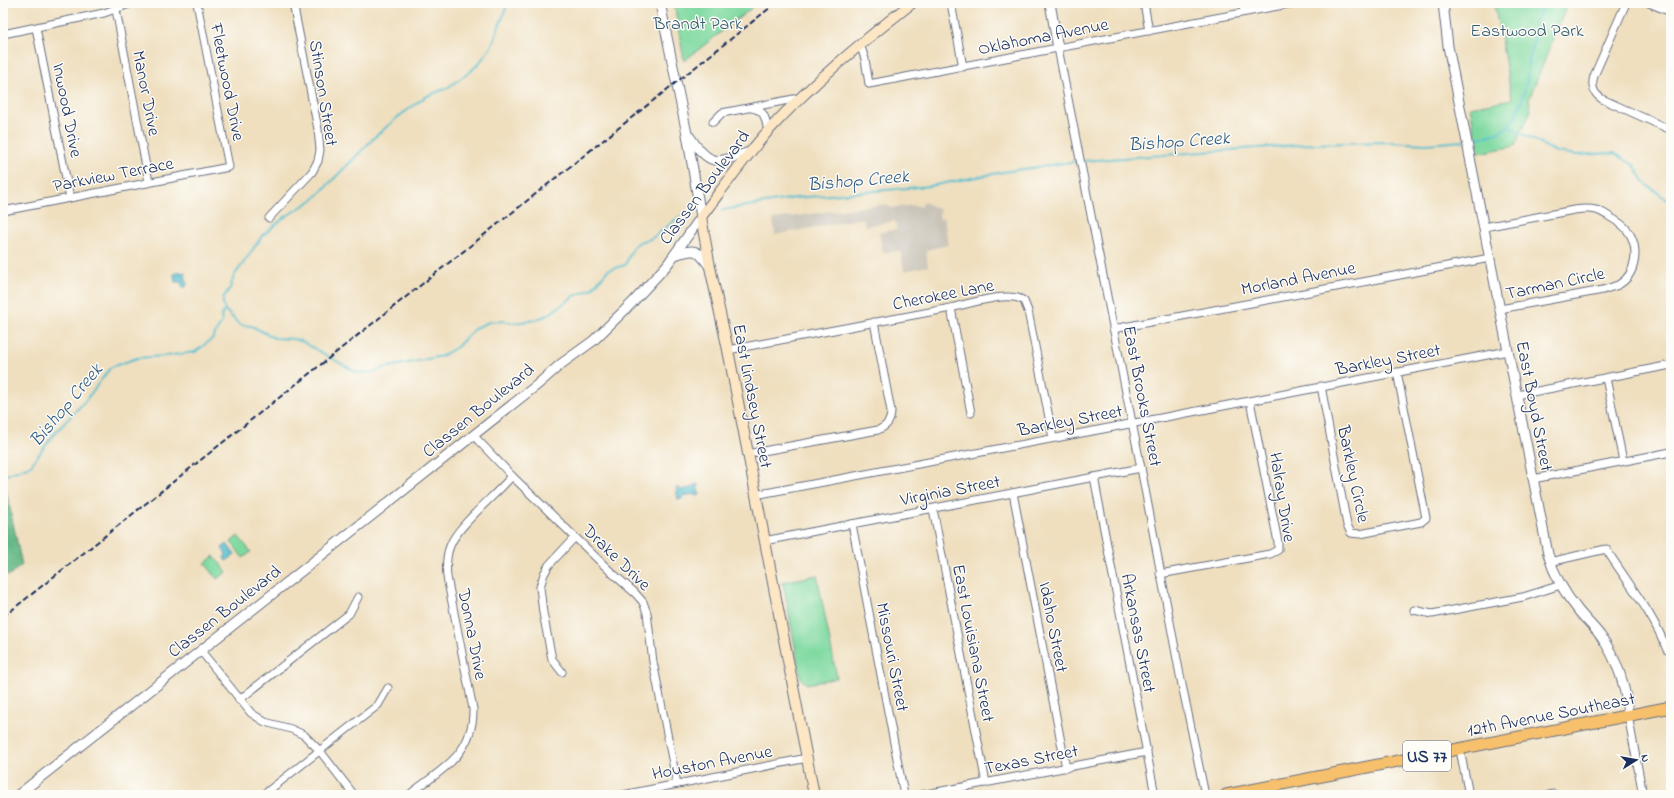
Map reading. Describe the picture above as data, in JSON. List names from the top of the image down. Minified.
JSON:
{"streets":{"main road":["Classen Boulevard","East Lindsey Street","12th Avenue Southeast","US 77"],"street":["Oklahoma Avenue","Fleetwood Drive","Manor Drive","Stinson Street","Inwood Drive","Parkview Terrace","Morland Avenue","Tarman Circle","Cherokee Lane","Barkley Street","East Brooks Street","East Boyd Street","Barkley Circle","Virginia Street","Halray Drive","Drake Drive","Idaho Street","Arkansas Street","Donna Drive","East Louisiana Street","Missouri Street","Texas Street","Houston Avenue"]},"crossings":[["Oklahoma Avenue","Classen Boulevard"],["Oklahoma Avenue","East Brooks Street"],["Fleetwood Drive","Parkview Terrace"],["Manor Drive","Parkview Terrace"],["Inwood Drive","Parkview Terrace"],["Classen Boulevard","East Lindsey Street"],["Classen Boulevard","Drake Drive"],["Morland Avenue","East Brooks Street"],["Morland Avenue","East Boyd Street"],["Tarman Circle","East Boyd Street"],["Cherokee Lane","Barkley Street"],["Cherokee Lane","East Lindsey Street"],["Barkley Street","East Lindsey Street"],["Barkley Street","East Brooks Street"],["Barkley Street","East Boyd Street"],["Barkley Street","Barkley Circle"],["Barkley Street","Halray Drive"],["East Lindsey Street","Virginia Street"],["East Lindsey Street","Houston Avenue"],["East Brooks Street","Virginia Street"],["East Brooks Street","Halray Drive"],["East Boyd Street","12th Avenue Southeast"],["Virginia Street","Idaho Street"],["Virginia Street","Arkansas Street"],["Virginia Street","East Louisiana Street"],["Virginia Street","Missouri Street"],["Drake Drive","Donna Drive"],["Drake Drive","Houston Avenue"],["Idaho Street","Texas Street"],["Arkansas Street","Texas Street"],["East Louisiana Street","Texas Street"]],"water":["Bishop Creek"],"parks":["Brandt Park","Eastwood Park"],"north":"right"}
